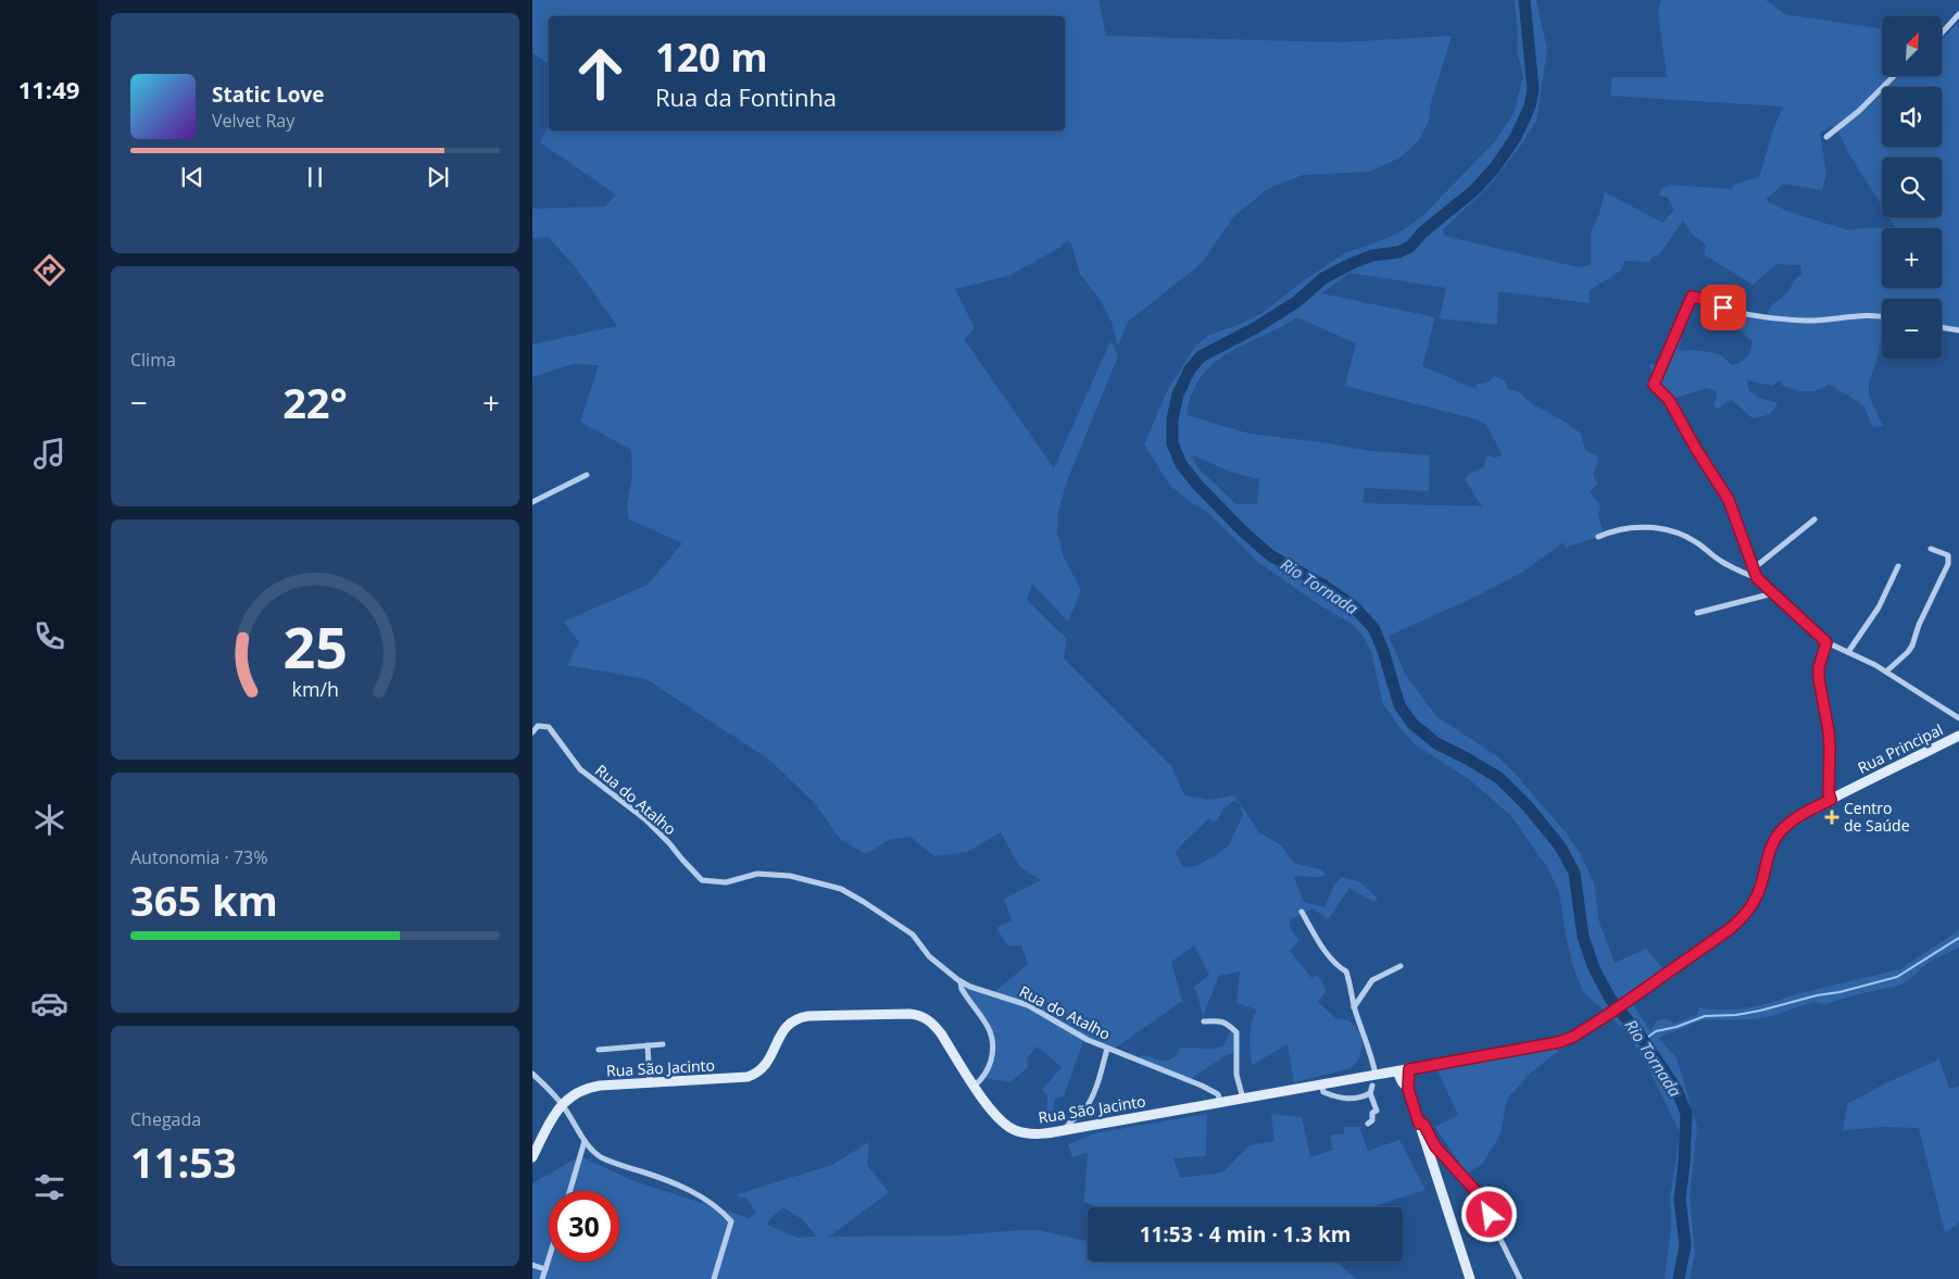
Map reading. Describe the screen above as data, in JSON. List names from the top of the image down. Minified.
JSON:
{"streets":{"main road":["Rua Principal","Rua São Jacinto"],"street":["Rua do Atalho"]},"crossings":[["Rua Principal","Rua São Jacinto"],["Rua do Atalho","Rua São Jacinto"]],"water":["Rio Tornada"],"places":{"health":["Centro de Saúde"]},"north":"top right","page":{"tabs":"11:49","map_buttons":["+","−"],"turn":["120 m","Rua da Fontinha"],"song":["Static Love","Velvet Ray"],"tile":["Clima",["Autonomia · 73%","365 km"],["Chegada","11:53"]],"heat":["−","22°","+"],"limit":"30","trip":"11:53 · 4 min · 1.3 km","gauge":["25","km/h"]}}
